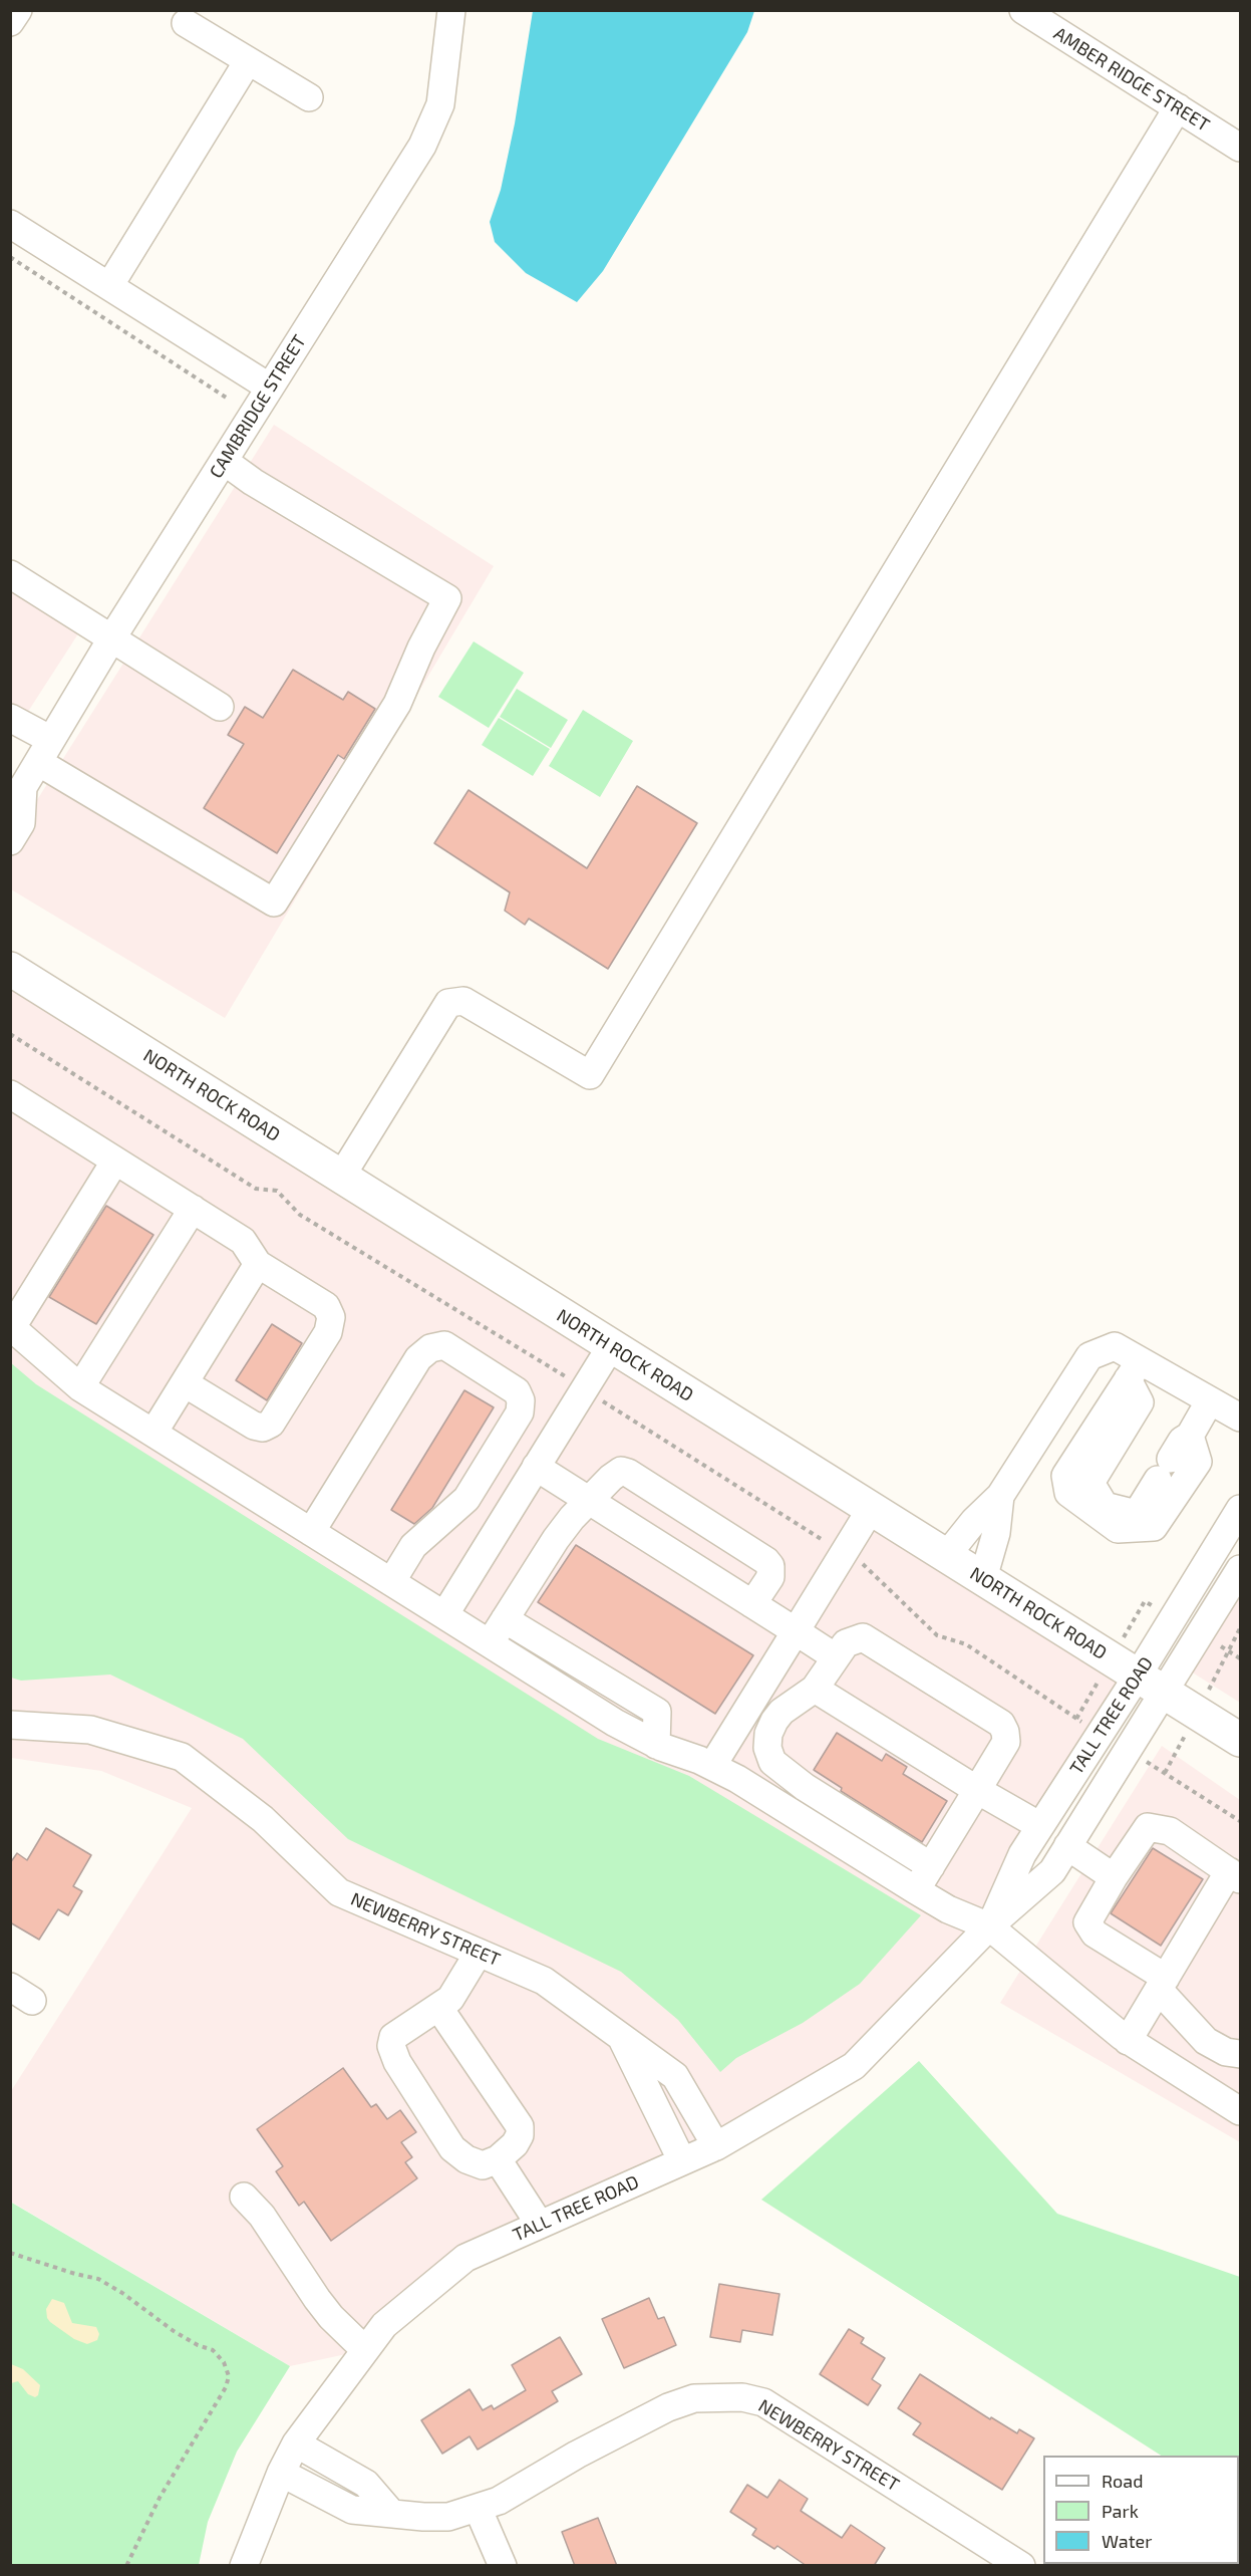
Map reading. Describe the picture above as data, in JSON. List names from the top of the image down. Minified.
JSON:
{"streets":{"main road":["NORTH ROCK ROAD"],"street":["AMBER RIDGE STREET","CAMBRIDGE STREET","TALL TREE ROAD","NEWBERRY STREET"]},"crossings":[["NORTH ROCK ROAD","TALL TREE ROAD"],["TALL TREE ROAD","NEWBERRY STREET"]],"legend":["Road","Park","Water"]}
